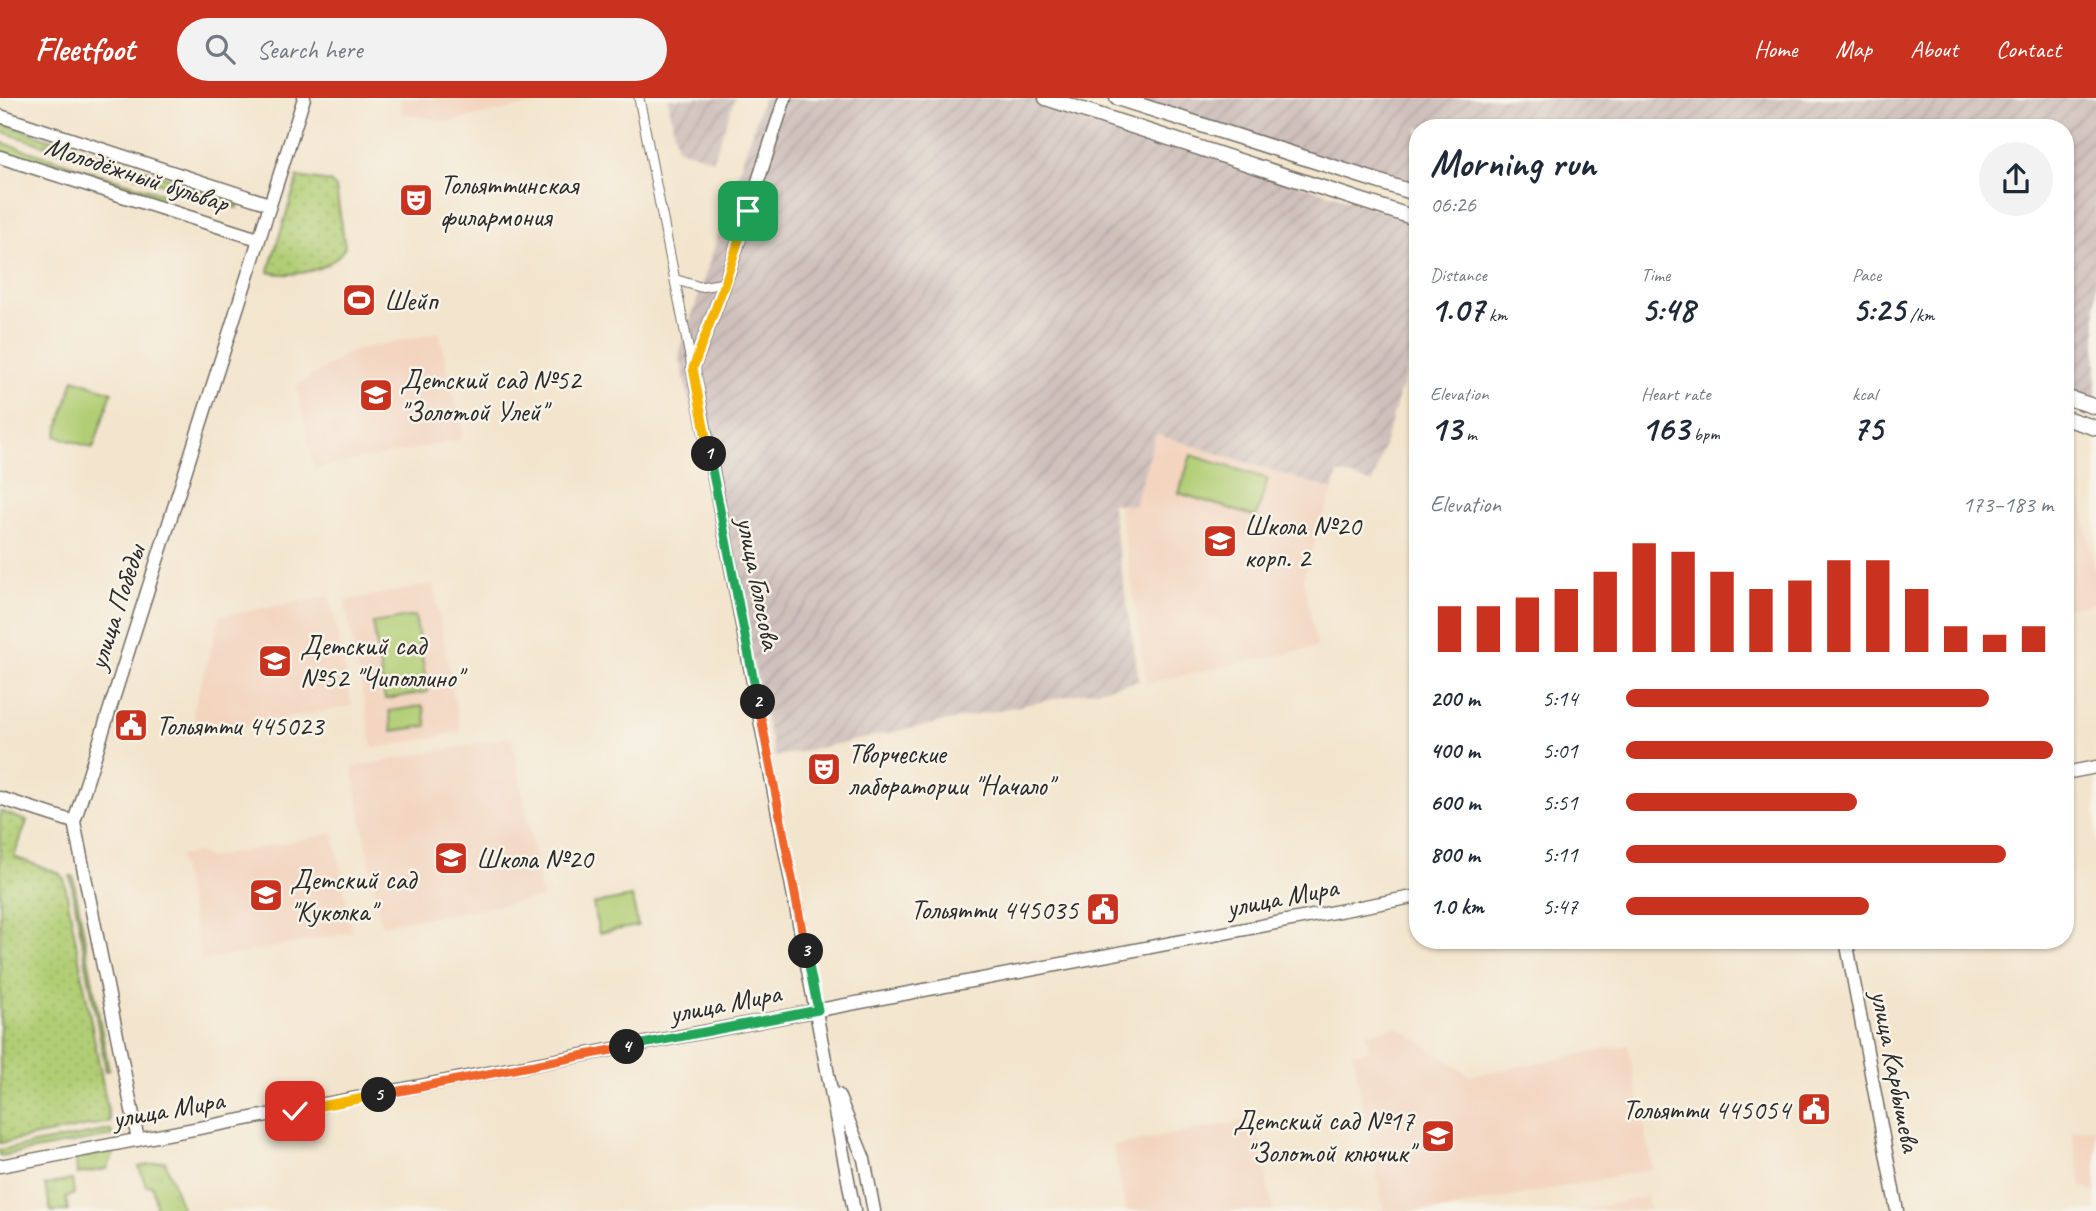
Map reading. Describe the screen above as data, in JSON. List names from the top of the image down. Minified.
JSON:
{"streets":{"main road":["Молодёжный бульвар","улица Голосова","улица Победы","улица Мира","улица Карбышева"]},"crossings":[["Молодёжный бульвар","улица Победы"],["улица Голосова","улица Мира"],["улица Победы","улица Мира"]],"places":{"theatre":["Тольяттинская филармония","Творческие лаборатории \"Начало\""],"sports":["Шейп"],"school or university":["Детский сад №52 \"Золотой Улей\"","Школа №20 корп. 2","Детский сад №52 \"Чиполлино\"","Школа №20","Детский сад \"Куколка\"","Детский сад №17 \"Золотой ключик\""],"public building":["Тольятти 445023","Тольятти 445035","Тольятти 445054"]},"page":{"header":"Fleetfoot","search":"Search here","nav":["Home","Map","About","Contact"],"heading":["Morning run","06:26"],"stats":[["Distance","1.07 km"],["Time","5:48"],["Pace","5:25 /km"],["Elevation","13 m"],["Heart rate","163 bpm"],["kcal","75"]],"pins":["1","2","3","4","5"],"chart":["Elevation","173–183 m"],"list":[{"name":"200 m","note":"5:14"},{"name":"400 m","note":"5:01"},{"name":"600 m","note":"5:51"},{"name":"800 m","note":"5:11"},{"name":"1.0 km","note":"5:47"}]}}
